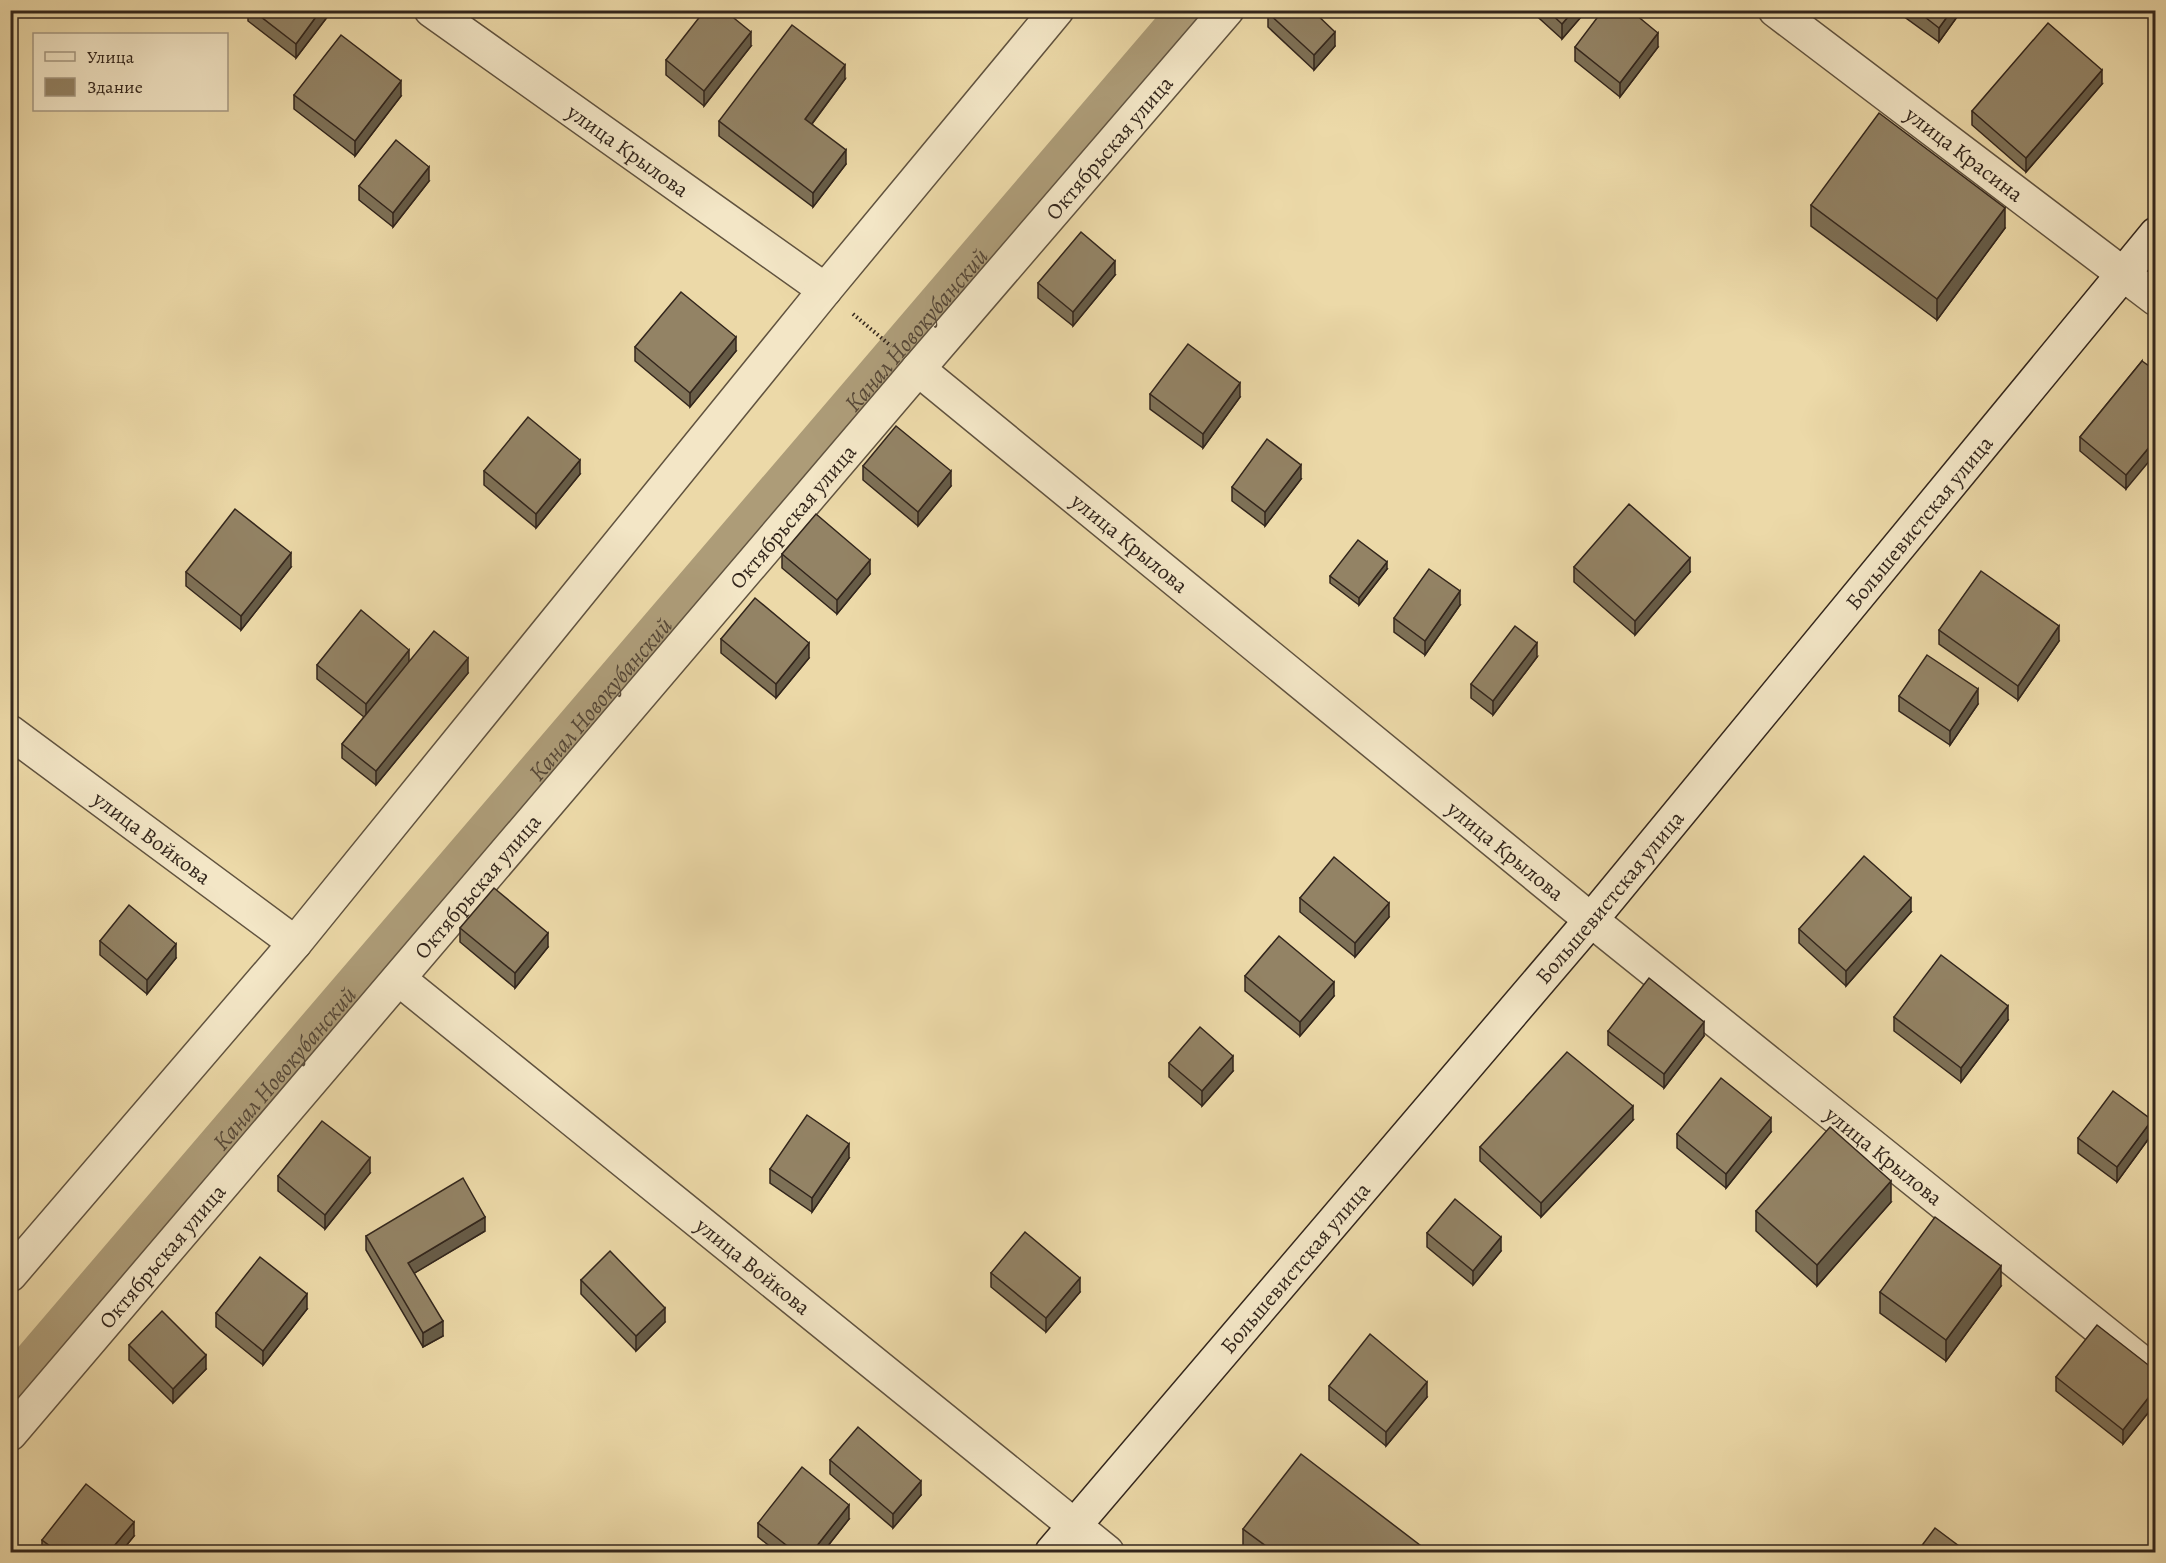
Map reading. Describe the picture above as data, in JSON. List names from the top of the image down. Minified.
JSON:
{"streets":{"street":["Октябрьская улица","улица Крылова","улица Красина","Большевистская улица","улица Войкова"]},"crossings":[["Октябрьская улица","улица Крылова"],["Октябрьская улица","улица Войкова"],["улица Крылова","Большевистская улица"],["улица Красина","Большевистская улица"],["Большевистская улица","улица Войкова"]],"water":["Канал Новокубанский"],"legend":["Улица","Здание"]}
